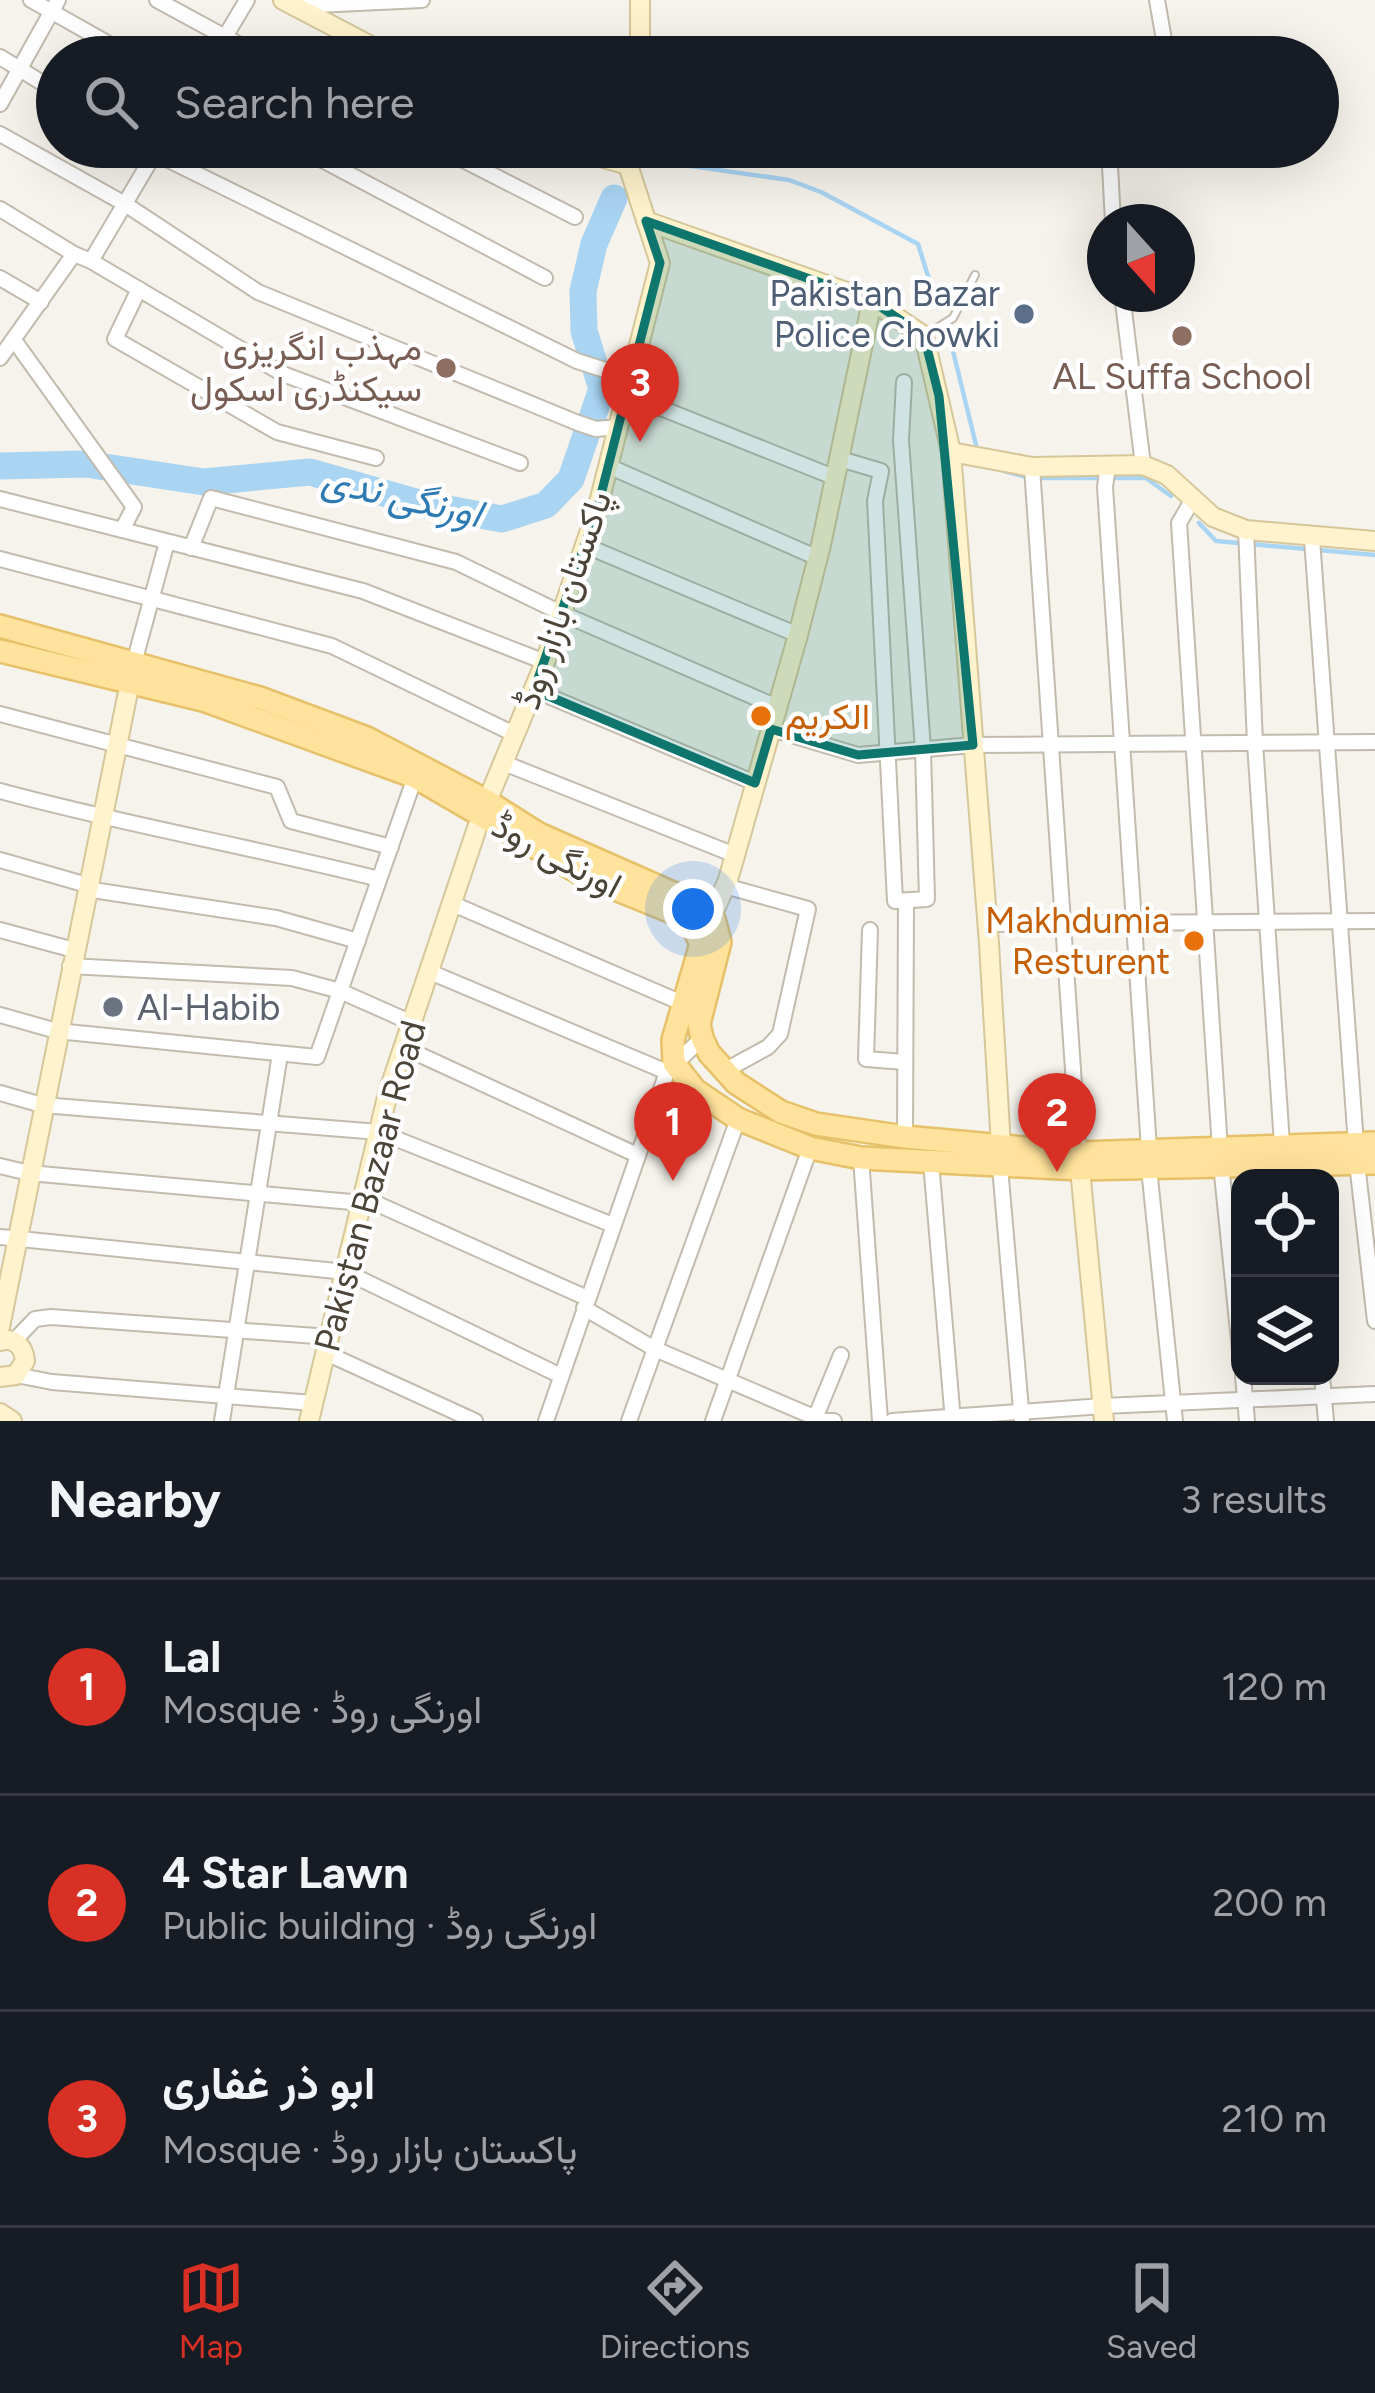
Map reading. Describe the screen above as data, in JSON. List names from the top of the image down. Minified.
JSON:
{"streets":{"main road":["اورنگی روڈ"],"street":["پاکستان بازار روڈ","Pakistan Bazaar Road"]},"crossings":[["پاکستان بازار روڈ","اورنگی روڈ"],["پاکستان بازار روڈ","Pakistan Bazaar Road"],["اورنگی روڈ","Pakistan Bazaar Road"]],"water":["اورنگی ندی"],"places":["Pakistan Bazar Police Chowki","AL Suffa School","مہذب انگریزی سیکنڈری اسکول","الکریم","Makhdumia Resturent","Al-Habib"],"north":"bottom","page":{"search":"Search here","pins":["3","2","1"],"heading":["Nearby","3 results"],"list":[{"mark":"1","name":"Lal","note":"Mosque · اورنگی روڈ","value":"120 m"},{"mark":"2","name":"4 Star Lawn","note":"Public building · اورنگی روڈ","value":"200 m"},{"mark":"3","name":"ابو ذر غفاری","note":"Mosque · پاکستان بازار روڈ","value":"210 m"}],"nav":["Map","Directions","Saved"]}}
